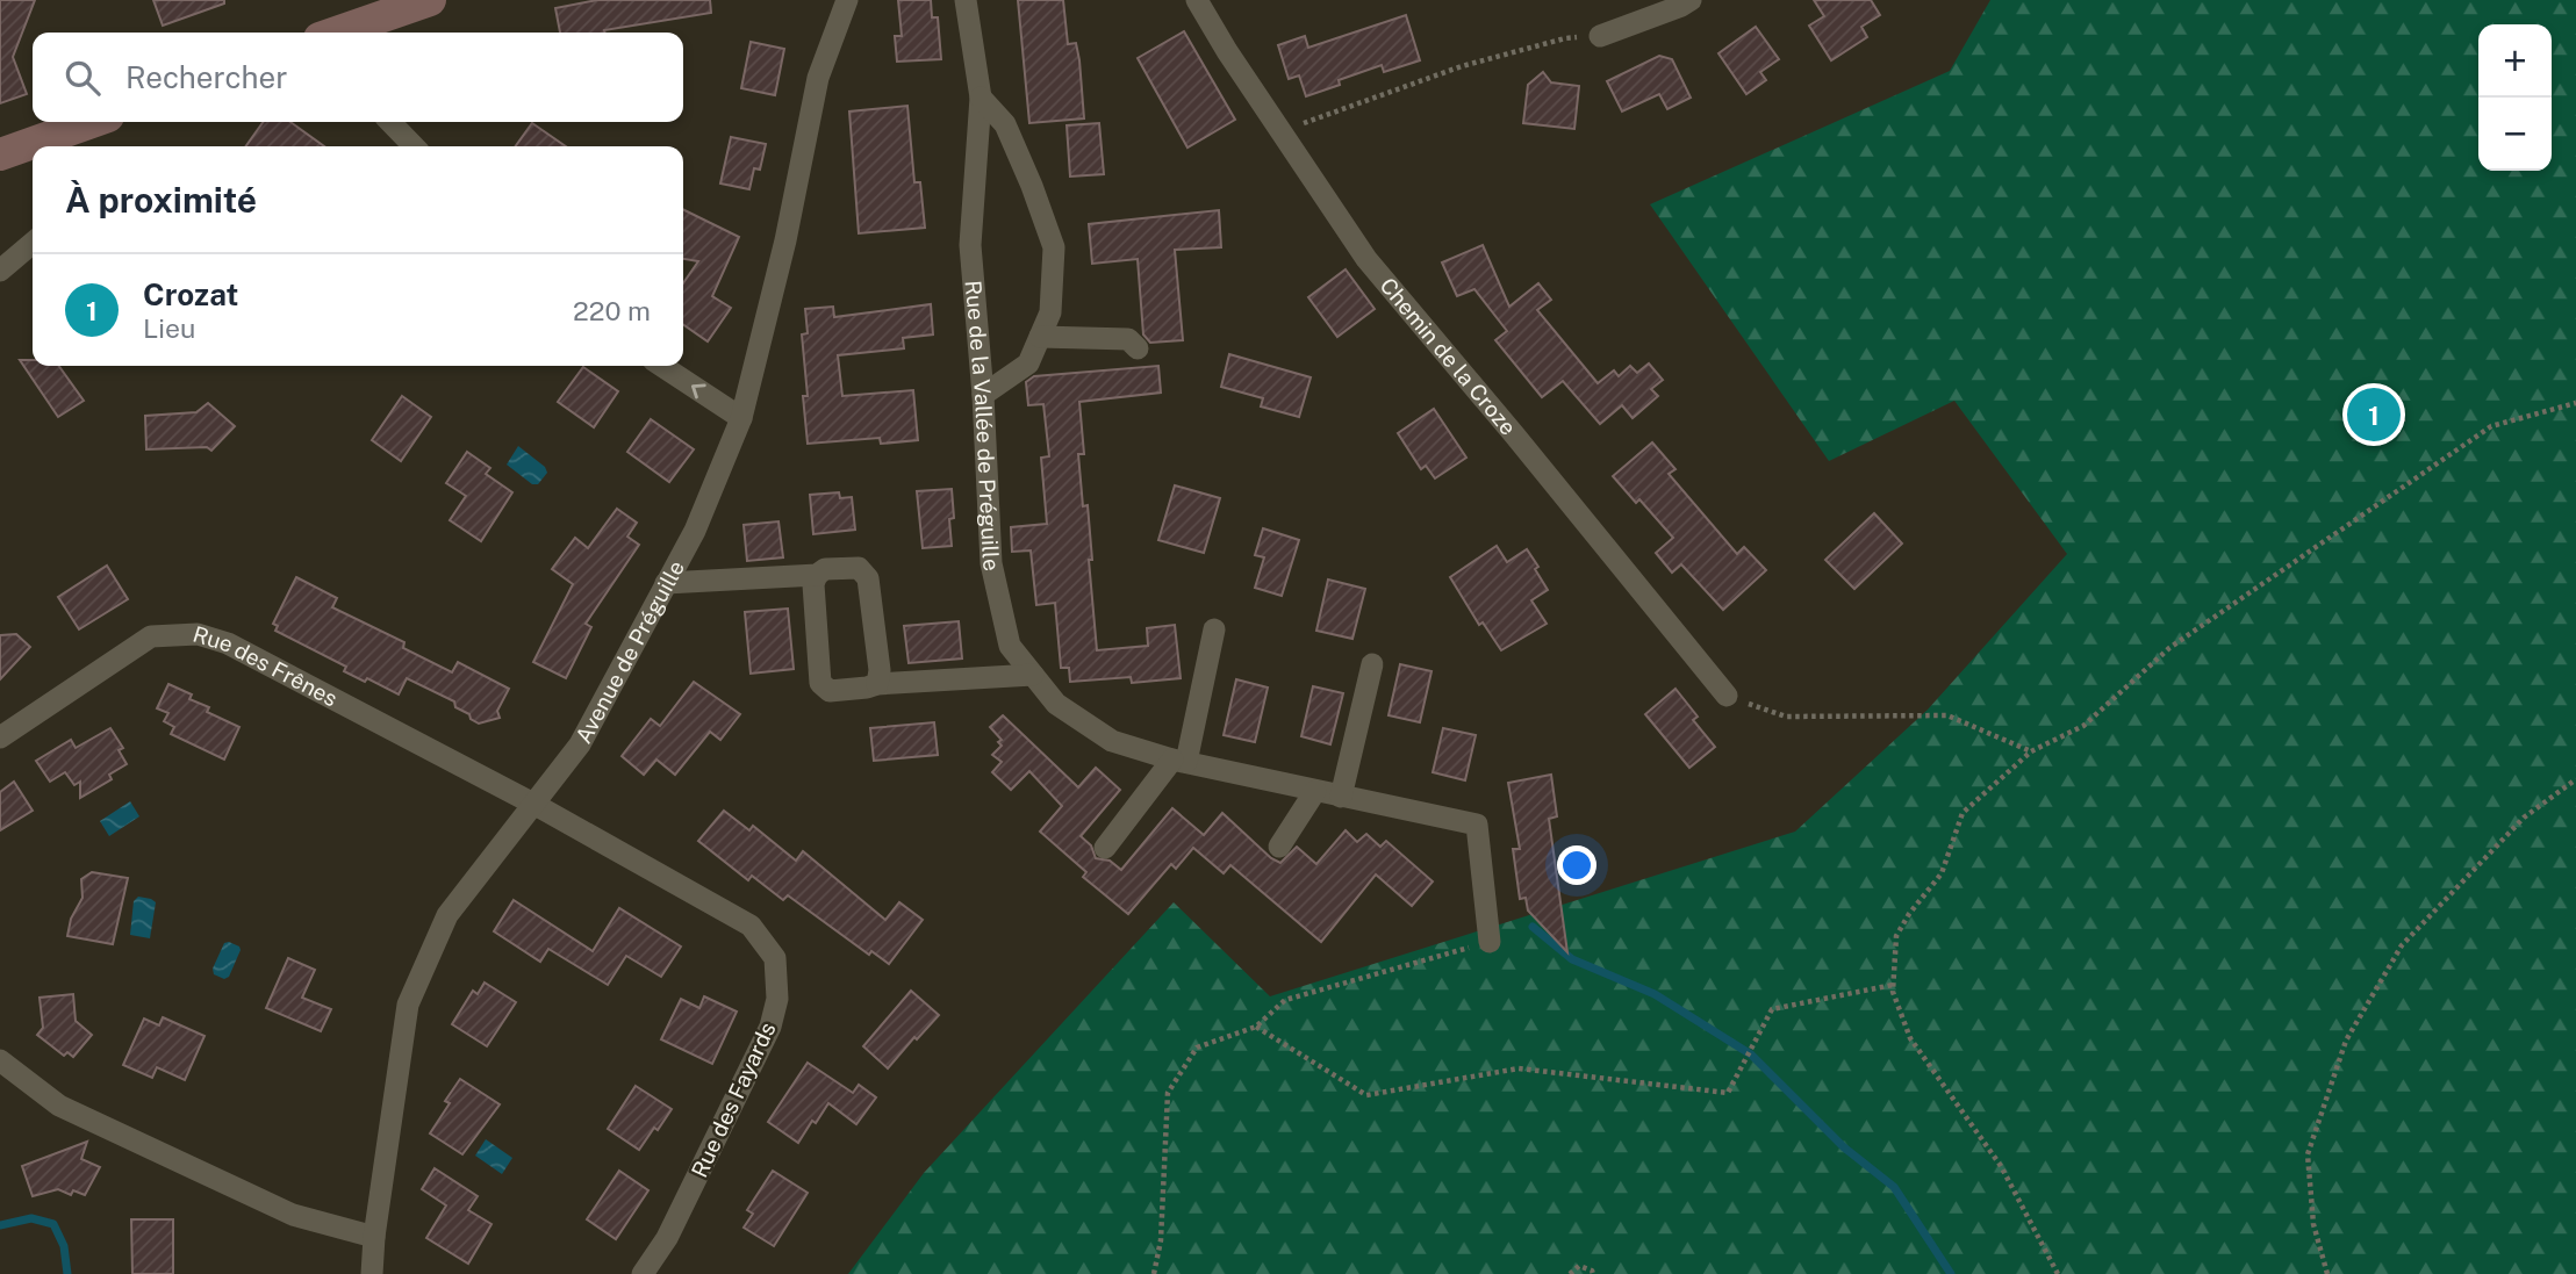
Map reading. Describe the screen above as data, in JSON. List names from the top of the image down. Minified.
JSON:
{"streets":{"street":["Chemin de la Croze","Rue de la Vallée de Préguille","Avenue de Préguille","Rue des Frênes","Rue des Fayards"]},"crossings":[["Avenue de Préguille","Rue des Frênes"],["Avenue de Préguille","Rue des Fayards"],["Rue des Frênes","Rue des Fayards"]],"page":{"map_buttons":["+","−"],"search":"Rechercher","heading":"À proximité","list":[{"mark":"1","name":"Crozat","note":"Lieu","value":"220 m"}],"pins":"1"}}
